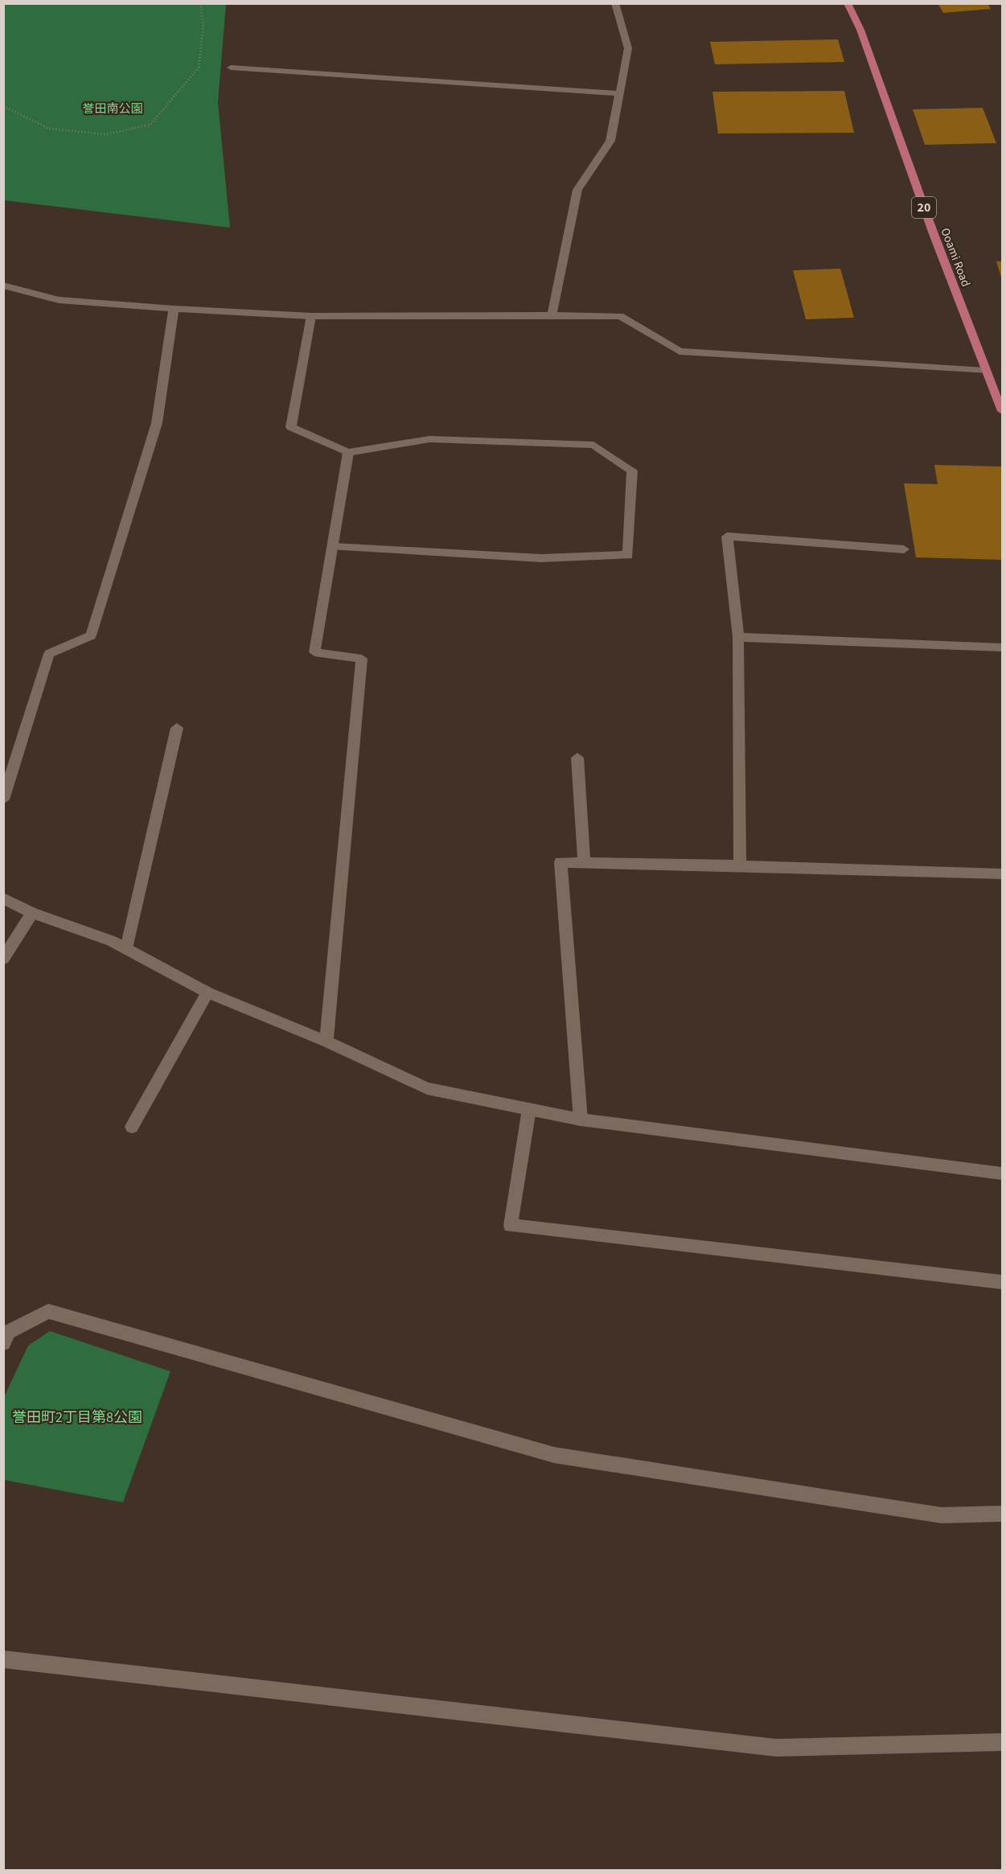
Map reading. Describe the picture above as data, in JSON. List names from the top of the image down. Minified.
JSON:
{"streets":{"main road":["20","Ooami Road"]},"parks":["誉田南公園","誉田町2丁目第8公園"]}
